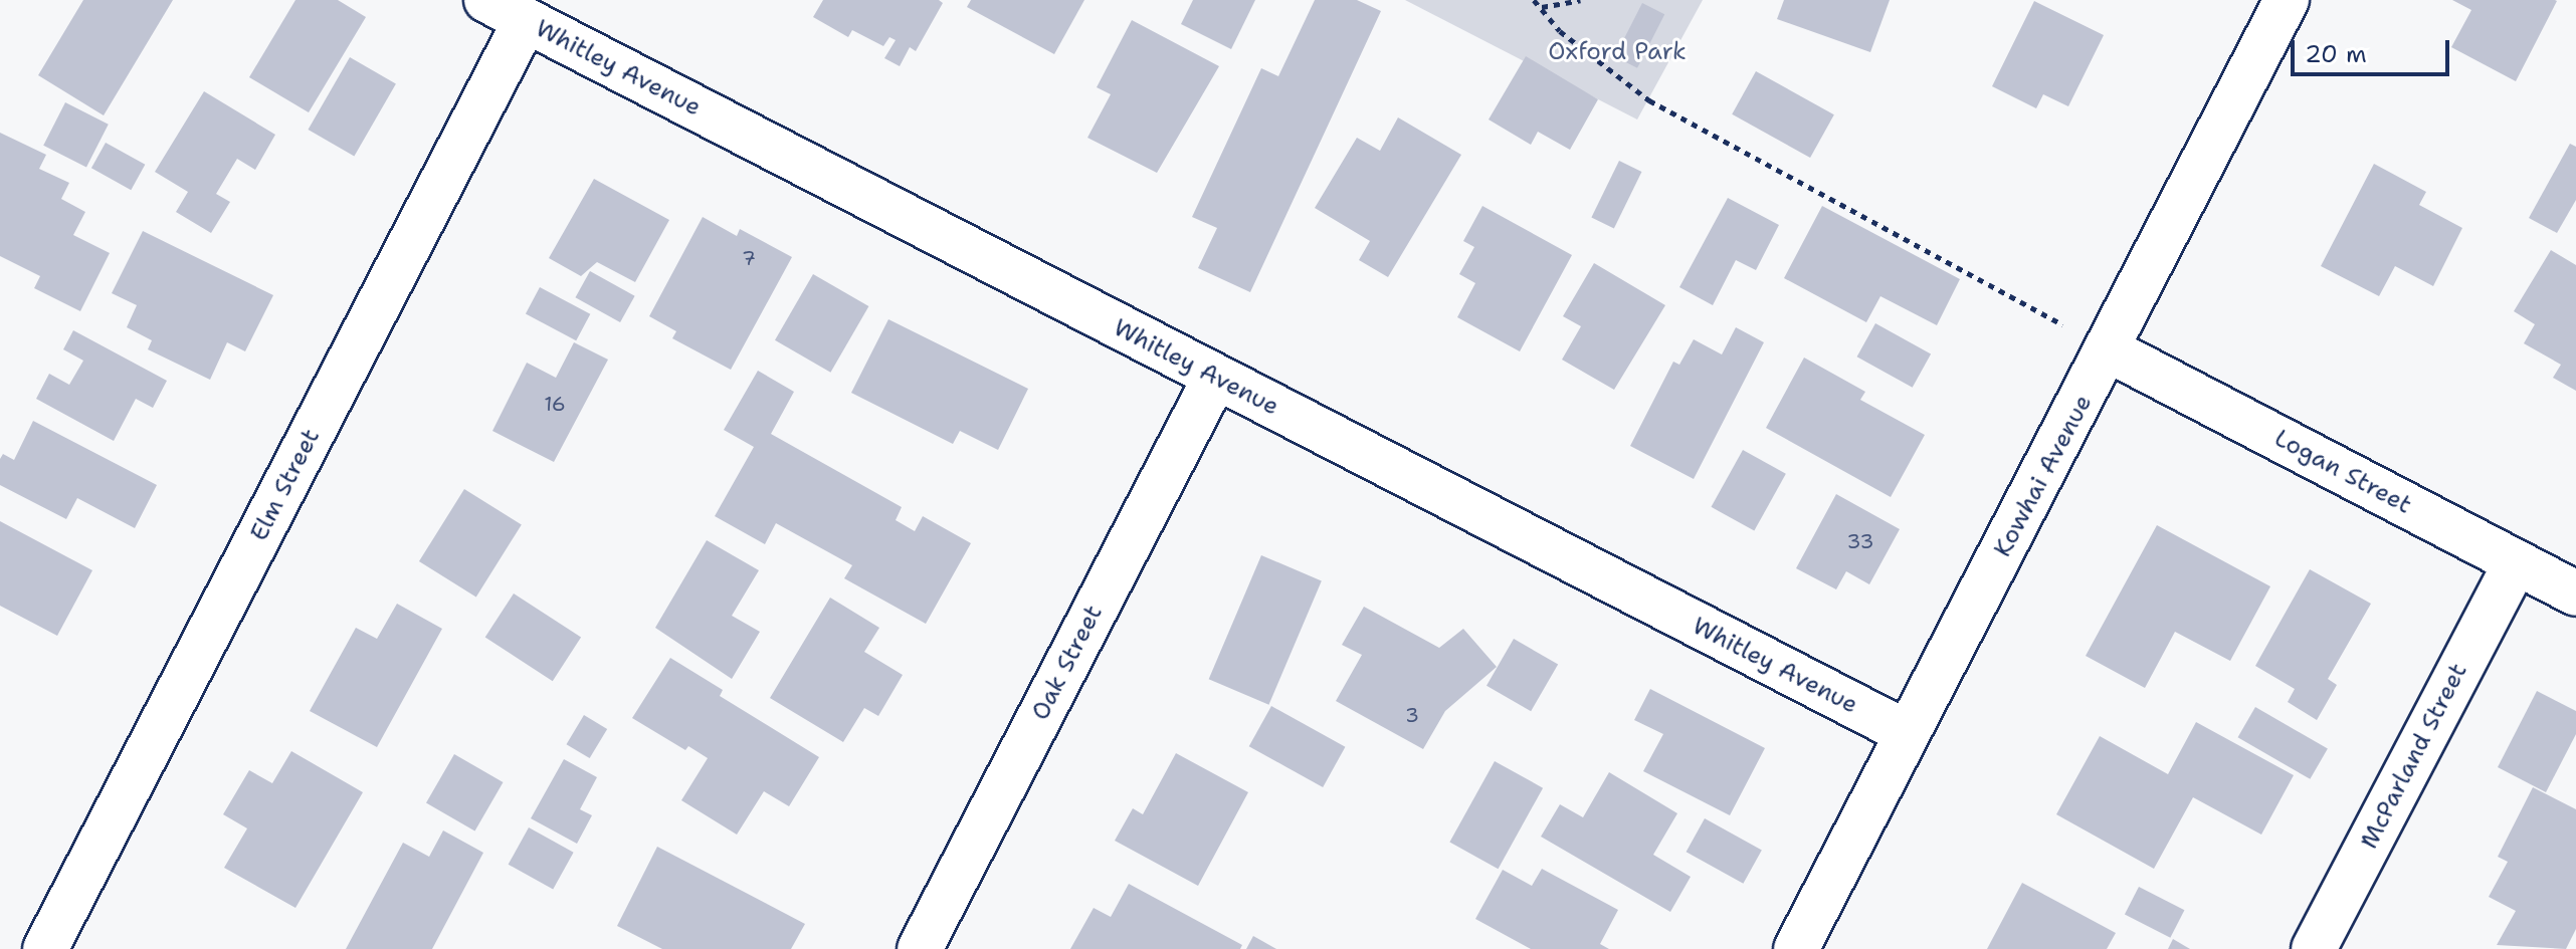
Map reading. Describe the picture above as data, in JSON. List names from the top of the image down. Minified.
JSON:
{"streets":{"street":["Whitley Avenue","Logan Street","Kowhai Avenue","Elm Street","Oak Street","McParland Street"]},"crossings":[["Whitley Avenue","Kowhai Avenue"],["Whitley Avenue","Elm Street"],["Whitley Avenue","Oak Street"],["Logan Street","Kowhai Avenue"],["Logan Street","McParland Street"]],"parks":["Oxford Park"],"house_numbers":["7","16","33","3"],"scale_bar":"20 m"}
